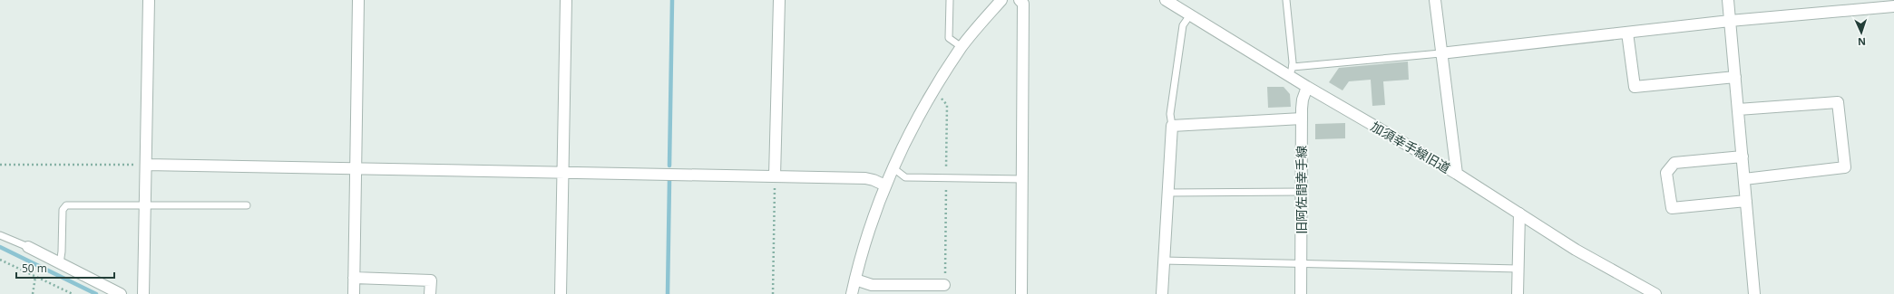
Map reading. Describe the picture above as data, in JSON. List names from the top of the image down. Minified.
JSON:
{"streets":{"street":["加須幸手線旧道","旧阿佐間幸手線"]},"crossings":[["加須幸手線旧道","旧阿佐間幸手線"]],"scale_bar":"50 m","north":"bottom"}
